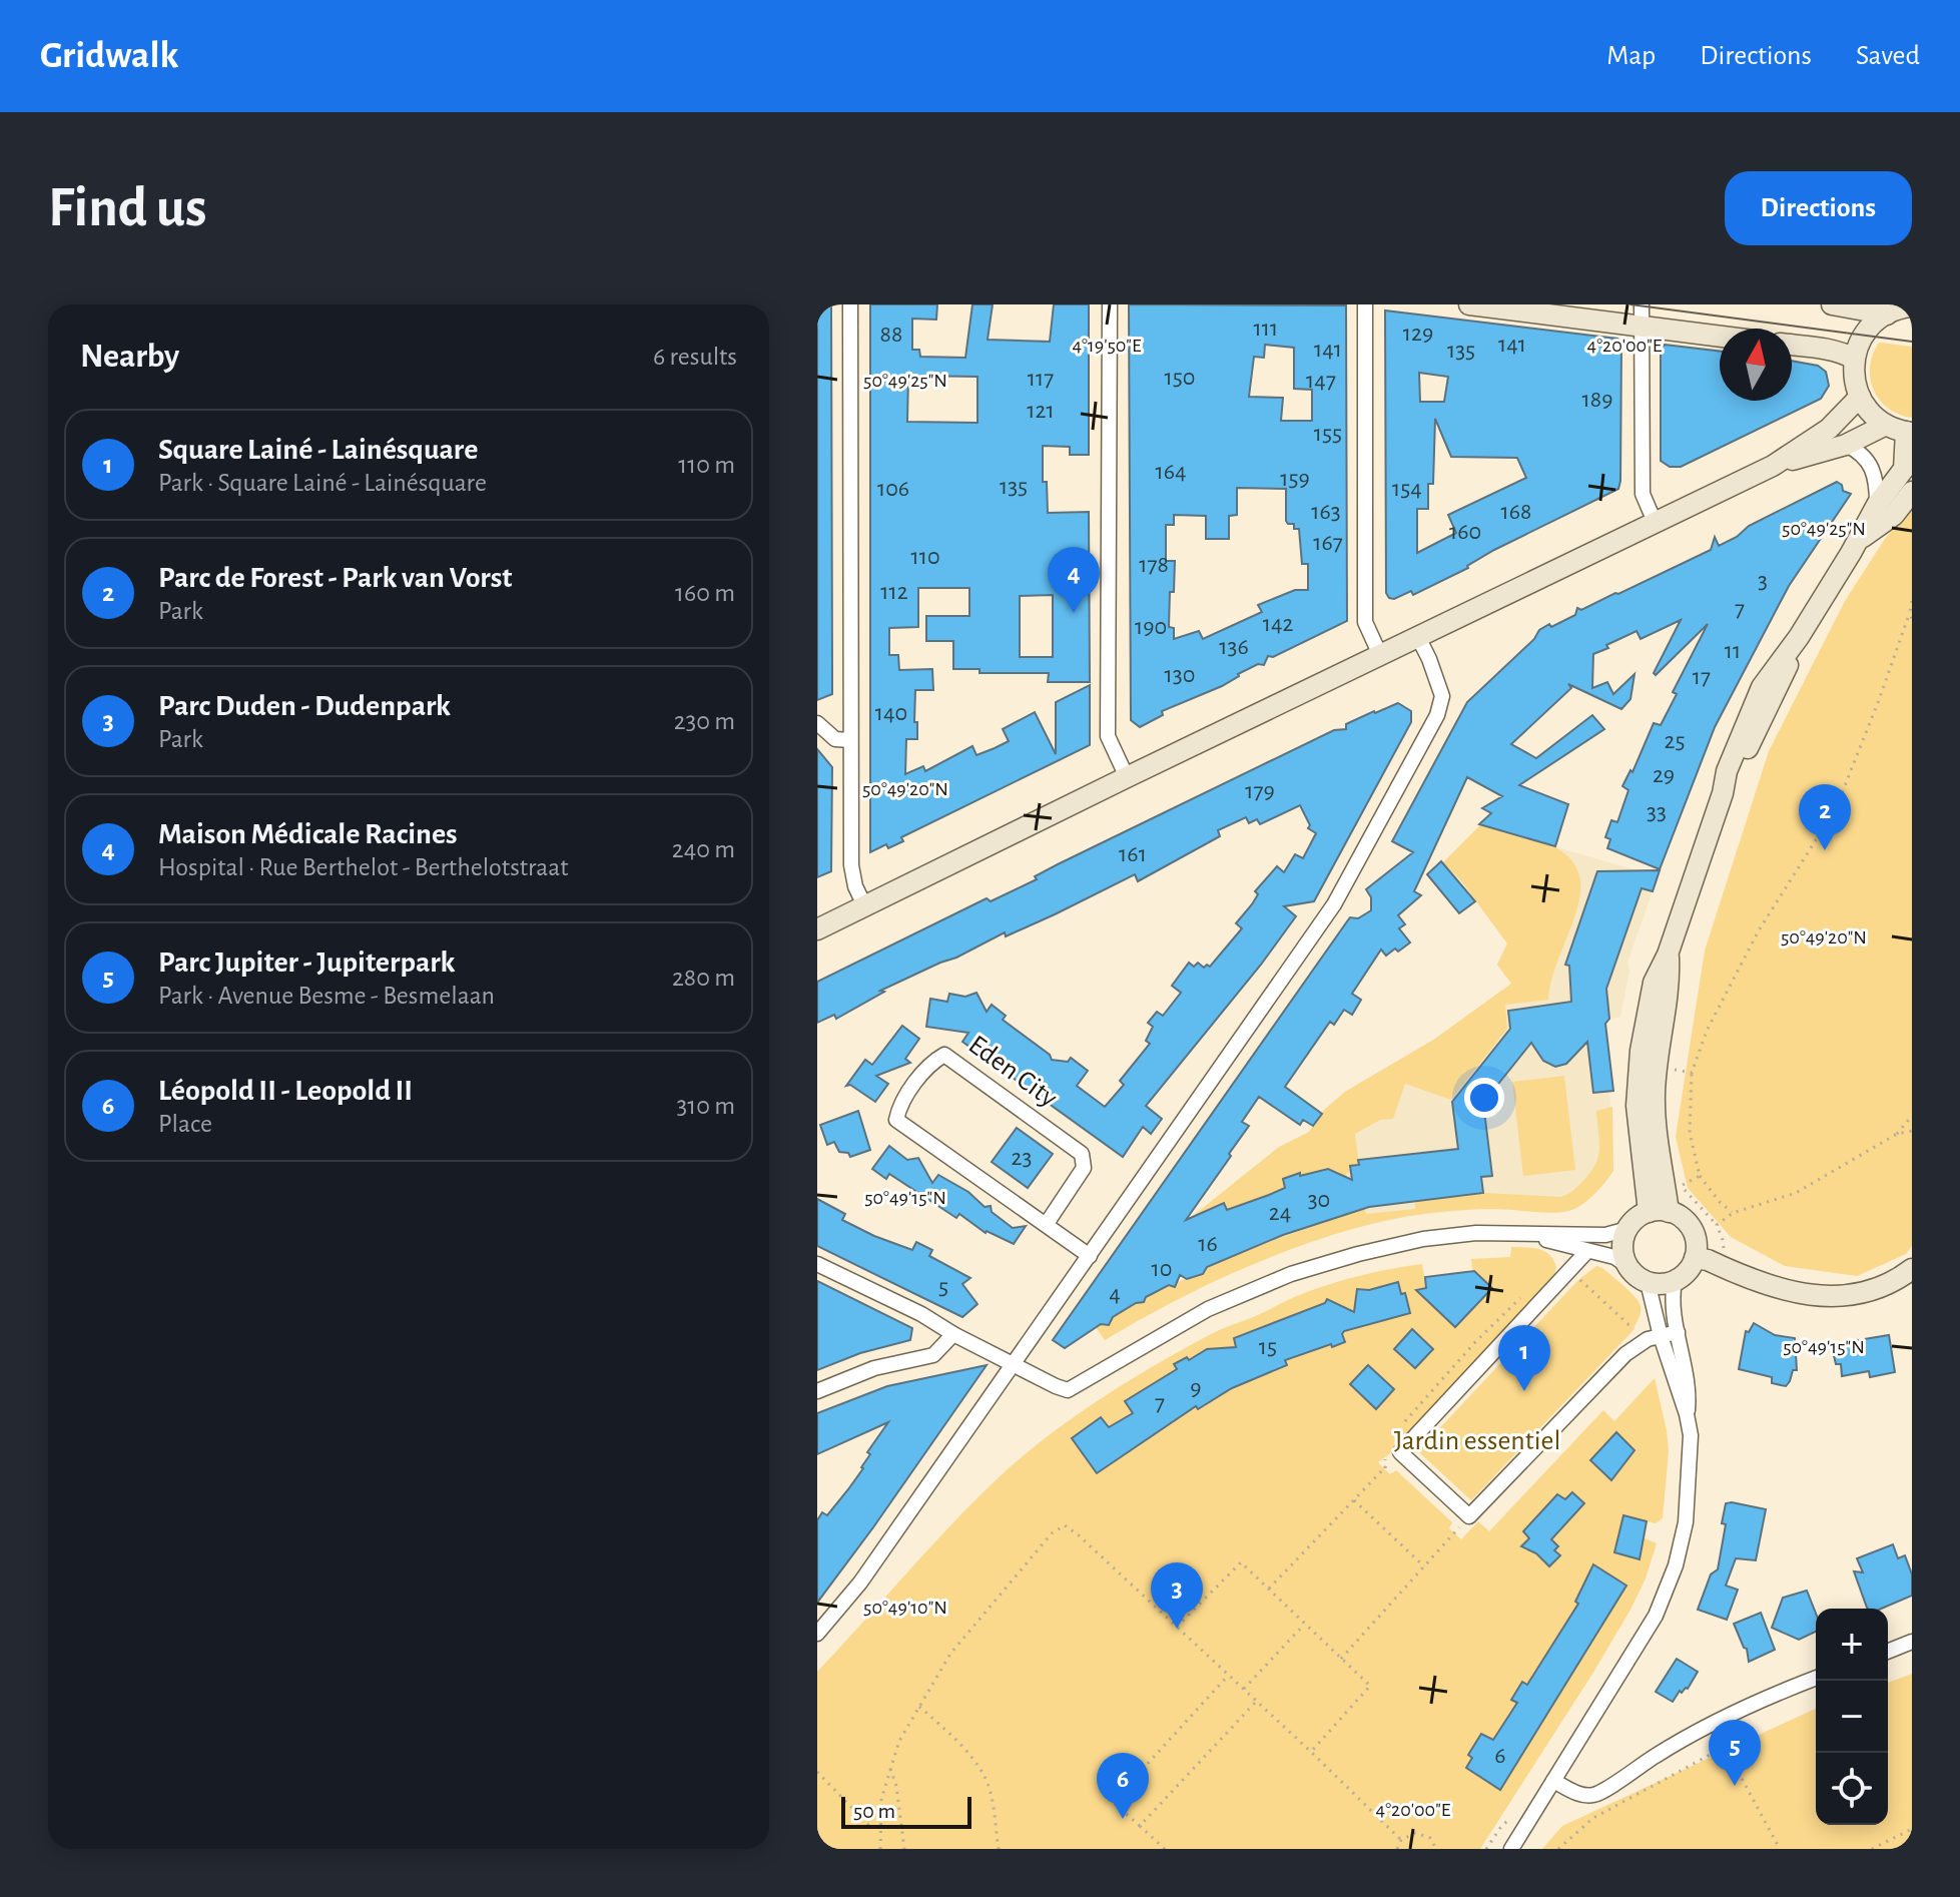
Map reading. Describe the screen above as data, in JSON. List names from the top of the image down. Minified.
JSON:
{"streets":{"street":["Eden City"]},"parks":["Jardin essentiel"],"house_numbers":["111","129","88","141","141","135","150","117","147","189","121","155","164","159","135","106","154","163","168","160","167","110","178","3","112","7","142","190","136","11","130","17","140","25","29","179","33","161","23","30","24","16","10","5","4","15","9","7","6"],"scale_bar":"50 m","north":"top","page":{"header":"Gridwalk","nav":["Map","Directions","Saved"],"buttons":"Directions","title":"Find us","heading":["Nearby","6 results"],"list":[{"mark":"1","name":"Square Lainé - Lainésquare","note":"Park · Square Lainé - Lainésquare","value":"110 m"},{"mark":"2","name":"Parc de Forest - Park van Vorst","note":"Park","value":"160 m"},{"mark":"3","name":"Parc Duden - Dudenpark","note":"Park","value":"230 m"},{"mark":"4","name":"Maison Médicale Racines","note":"Hospital · Rue Berthelot - Berthelotstraat","value":"240 m"},{"mark":"5","name":"Parc Jupiter - Jupiterpark","note":"Park · Avenue Besme - Besmelaan","value":"280 m"},{"mark":"6","name":"Léopold II - Leopold II","note":"Place","value":"310 m"}],"pins":["4","2","1","3","5","6"],"map_buttons":["+","−"],"scale":"50 m"},"coordinates":["4°19'50\"E","4°20'00\"E","50°49'25\"N","50°49'20\"N","50°49'15\"N","50°49'10\"N"]}
